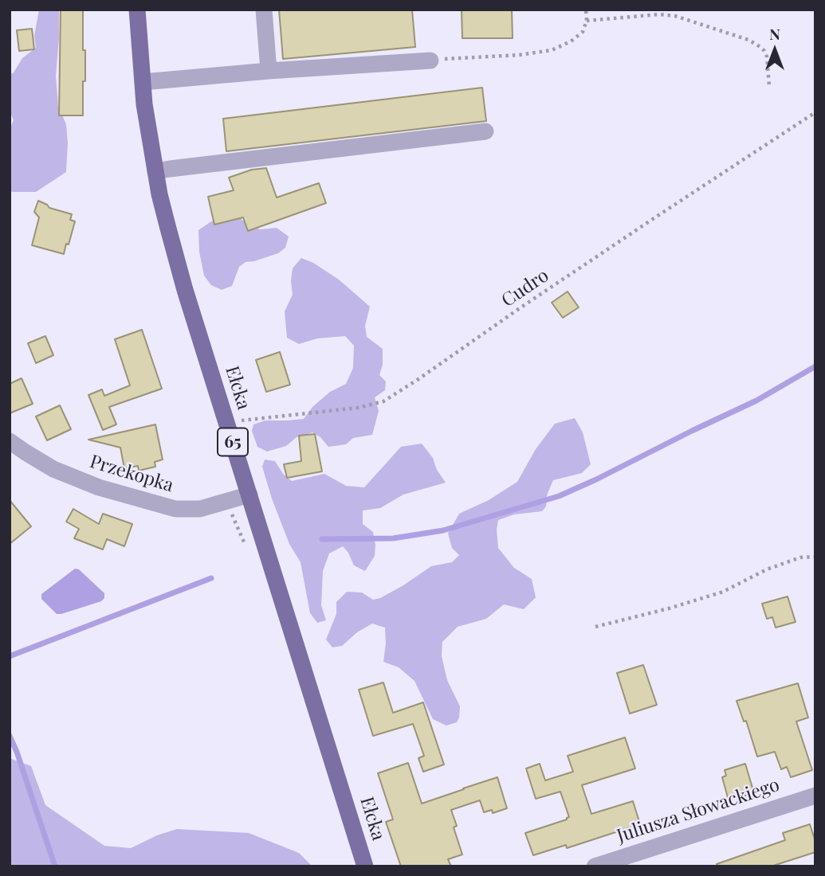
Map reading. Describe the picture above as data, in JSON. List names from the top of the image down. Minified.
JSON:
{"streets":{"main road":["Ełcka","65"],"street":["Przekopka","Juliusza Słowackiego"],"path":["Cudro"]},"crossings":[["Cudro","Ełcka"],["Ełcka","Przekopka"]],"north":"top"}
